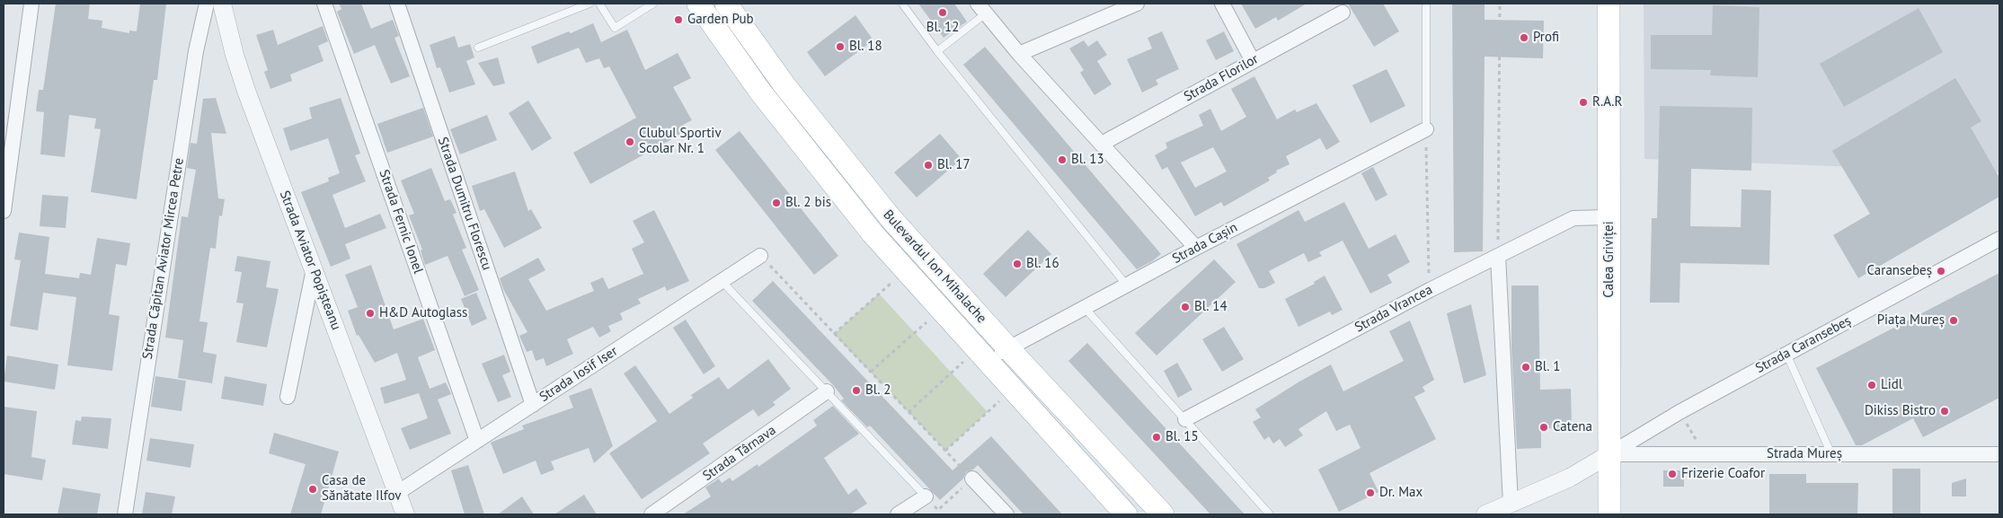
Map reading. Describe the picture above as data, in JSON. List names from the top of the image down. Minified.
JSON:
{"streets":{"main road":["Calea Griviței","Bulevardul Ion Mihalache"],"street":["Strada Florilor","Strada Dumitru Florescu","Strada Fernic Ionel","Strada Cașin","Strada Căpitan Aviator Mircea Petre","Strada Aviator Popișteanu","Strada Vrancea","Strada Caransebeș","Strada Iosif Iser","Strada Târnava","Strada Mureș"]},"crossings":[["Strada Dumitru Florescu","Strada Iosif Iser"],["Strada Fernic Ionel","Strada Iosif Iser"],["Strada Cașin","Bulevardul Ion Mihalache"],["Calea Griviței","Strada Vrancea"],["Calea Griviței","Strada Caransebeș"],["Calea Griviței","Strada Mureș"],["Strada Aviator Popișteanu","Strada Iosif Iser"],["Strada Caransebeș","Strada Mureș"]],"places":["Bl. 12","Garden Pub","Profi","Bl. 18","R.A.R","Clubul Sportiv Scolar Nr. 1","Bl. 13","Bl. 17","Bl. 2 bis","Bl. 16","Caransebeș","Bl. 14","H&D Autoglass","Piața Mureș","Bl. 1","Lidl","Bl. 2","Dikiss Bistro","Catena","Bl. 15","Frizerie Coafor","Casa de Sănătate Ilfov","Dr. Max"]}
